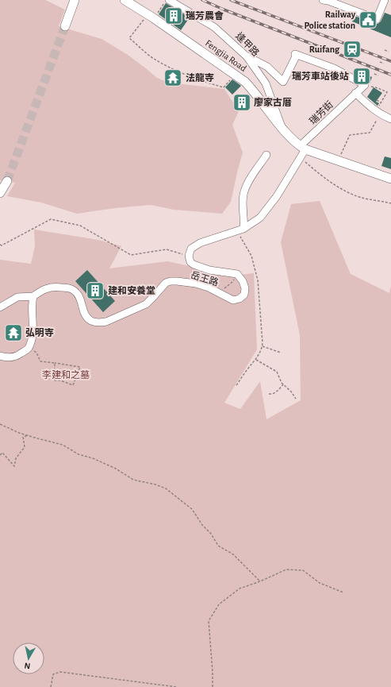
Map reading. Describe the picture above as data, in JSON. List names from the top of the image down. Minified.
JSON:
{"streets":{"main road":["Fengjia Road"],"street":["逢甲路","瑞芳街","岳王路"]},"crossings":[["逢甲路","Fengjia Road"],["Fengjia Road","瑞芳街"],["Fengjia Road","岳王路"],["瑞芳街","岳王路"]],"parks":["李建和之墓"],"places":{"building":["瑞芳農會","瑞芳車站後站","廖家古厝","建和安養堂"],"public building":["Railway Police station"],"station":["Ruifang"],"temple":["法龍寺","弘明寺"]},"north":"bottom"}
